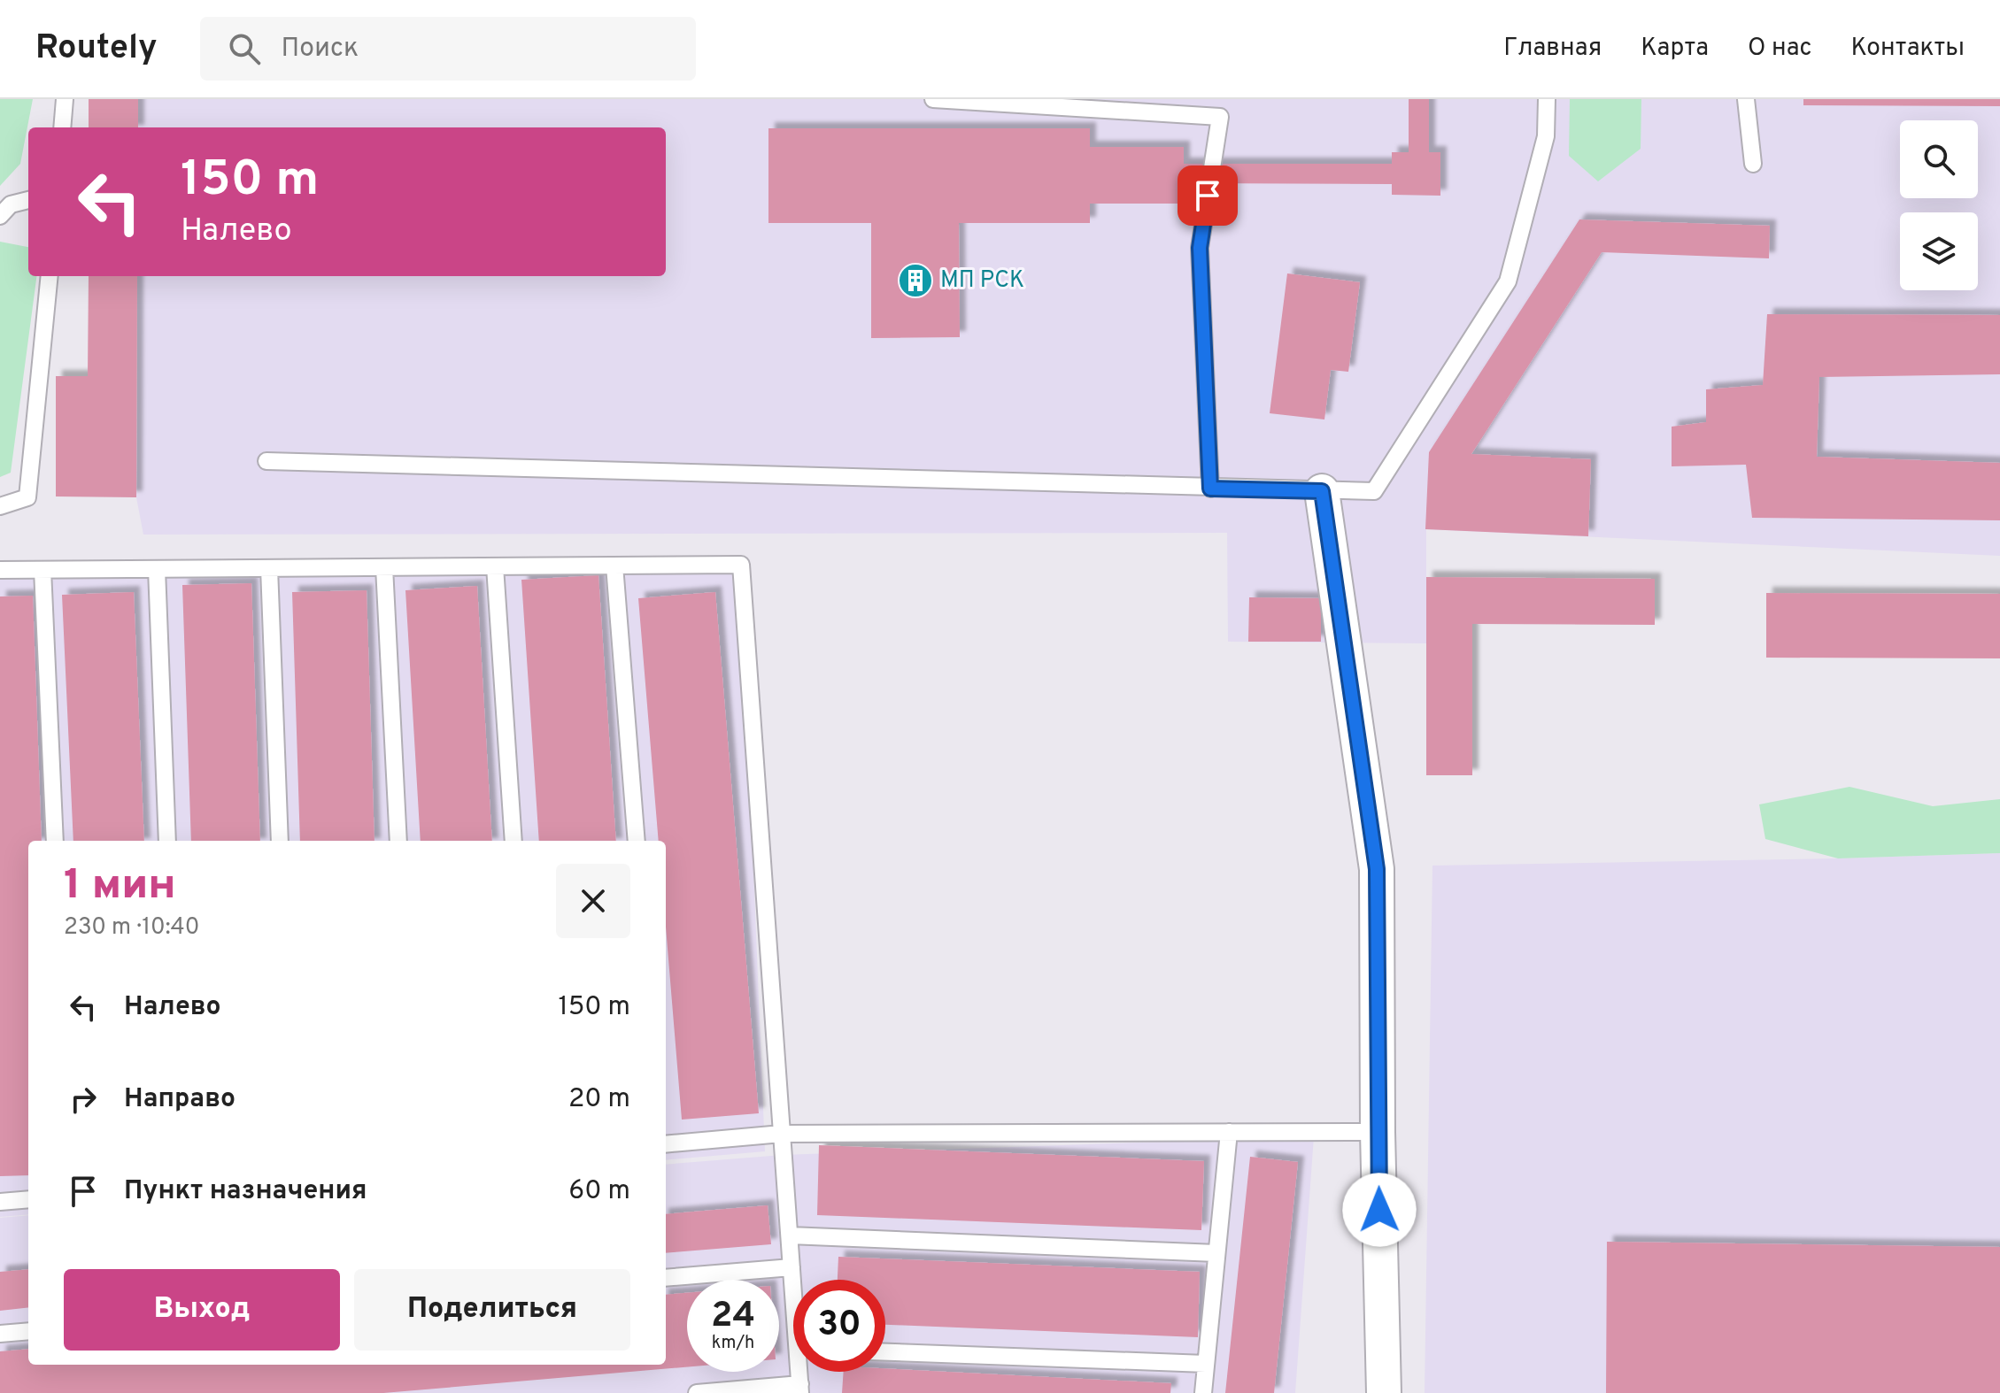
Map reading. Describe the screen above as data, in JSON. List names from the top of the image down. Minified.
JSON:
{"places":{"building":["МП РСК"]},"page":{"header":"Routely","search":"Поиск","nav":["Главная","Карта","О нас","Контакты"],"turn":["150 m","Налево"],"heading":["1 мин","230 m · 10:40"],"list":[{"name":"Налево","value":"150 m"},{"name":"Направо","value":"20 m"},{"name":"Пункт назначения","value":"60 m"}],"buttons":["Выход","Поделиться"],"speed":"24 km/h","limit":"30"}}
